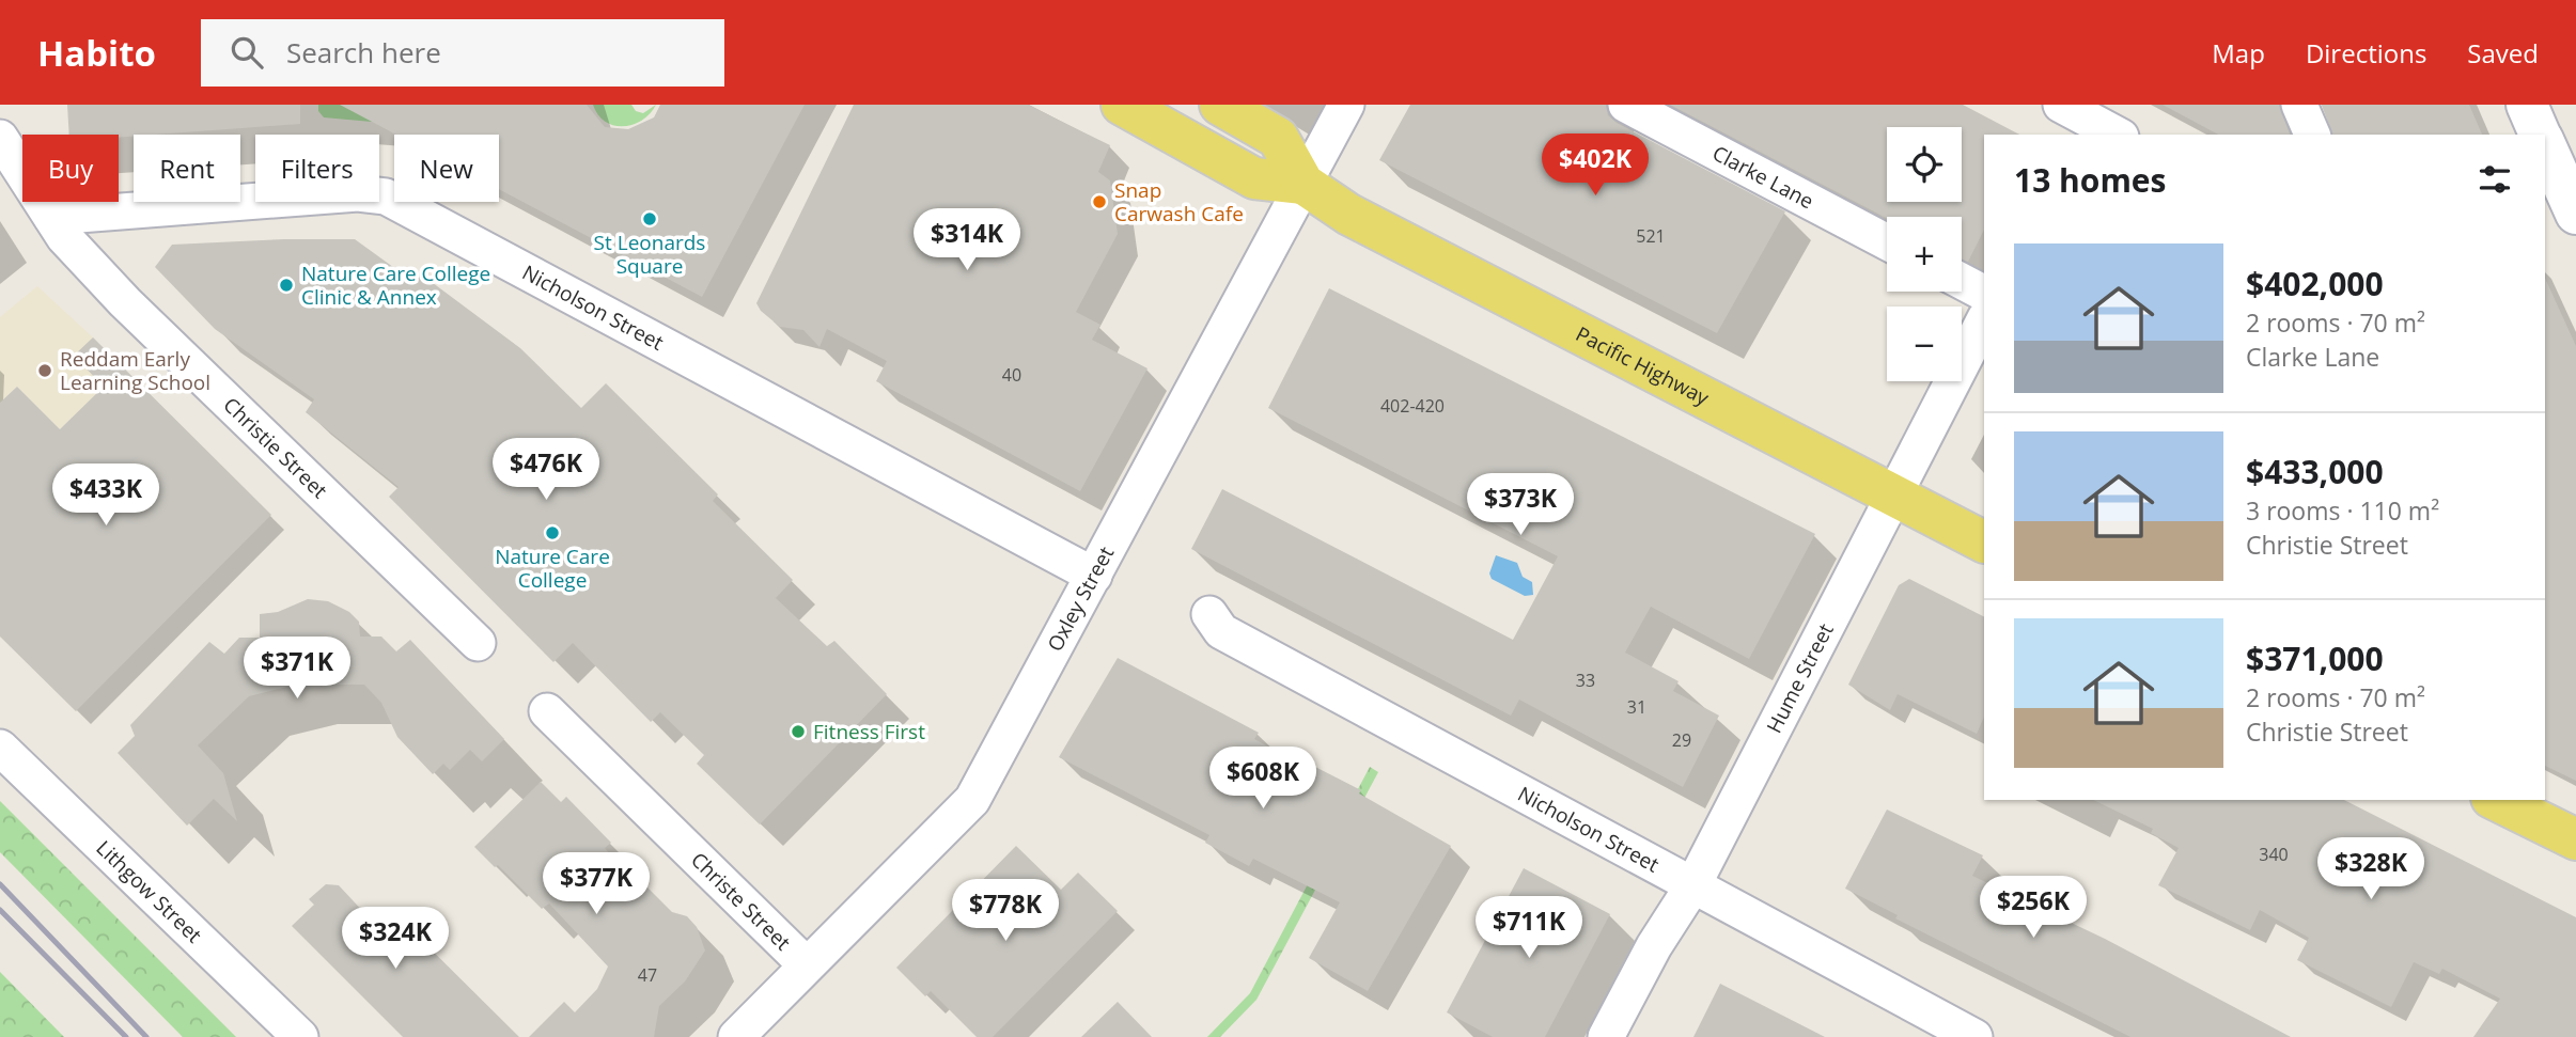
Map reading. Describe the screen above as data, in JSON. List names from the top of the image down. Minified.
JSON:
{"streets":{"main road":["Pacific Highway"],"street":["Clarke Lane","Nicholson Street","Christie Street","Oxley Street","Hume Street","Lithgow Street","Christe Street"]},"crossings":[["Nicholson Street","Christie Street"],["Nicholson Street","Oxley Street"],["Nicholson Street","Hume Street"],["Pacific Highway","Oxley Street"],["Pacific Highway","Hume Street"],["Oxley Street","Christe Street"]],"places":["Snap Carwash Cafe","St Leonards Square","Nature Care College Clinic & Annex","Reddam Early Learning School","Nature Care College","Fitness First"],"house_numbers":["521","40","402-420","33","31","29","340","47"],"page":{"header":"Habito","search":"Search here","nav":["Map","Directions","Saved"],"map_buttons":["+","−"],"price":["$402K","$314K","$476K","$433K","$373K","$371K","$608K","$328K","$377K","$256K","$778K","$711K","$324K"],"chip":["Buy","Rent","Filters","New"],"heading":"13 homes","list":[{"name":"$402,000","note":"2 rooms · 70 m² · Clarke Lane"},{"name":"$433,000","note":"3 rooms · 110 m² · Christie Street"},{"name":"$371,000","note":"2 rooms · 70 m² · Christie Street"}]}}
